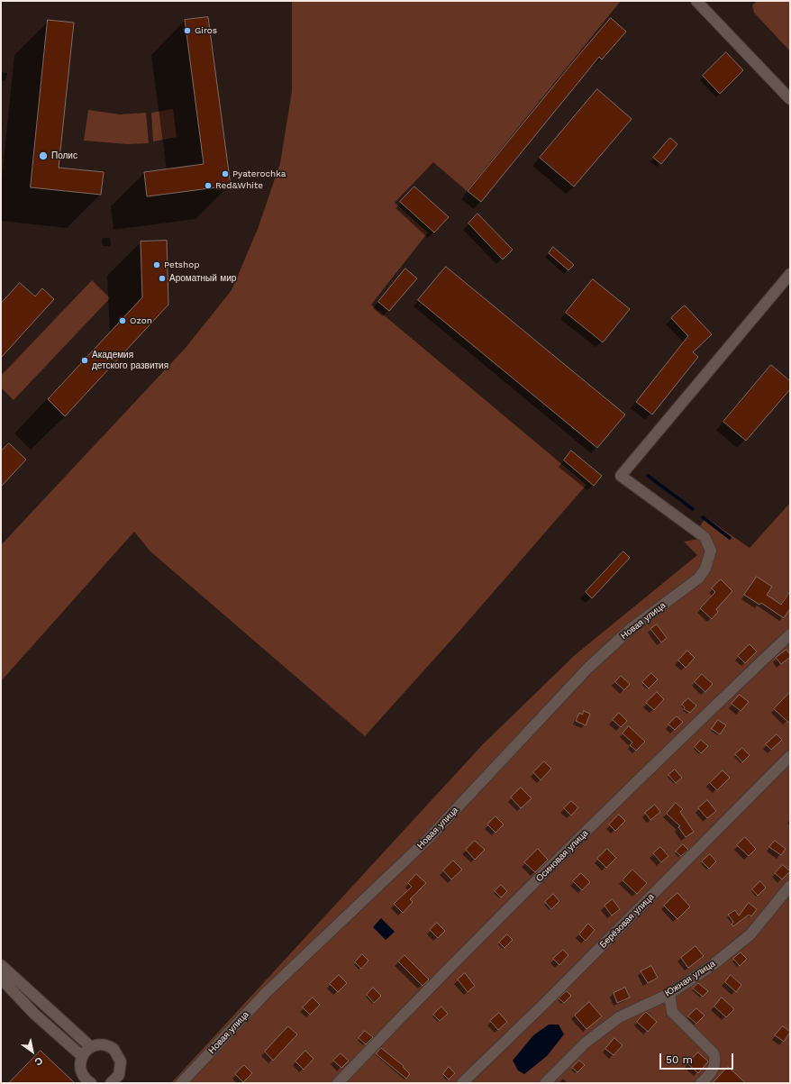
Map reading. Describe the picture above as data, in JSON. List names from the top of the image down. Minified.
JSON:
{"streets":{"street":["Новая улица","Осиновая улица","Берёзовая улица","Южная улица"]},"places":["Giros","Полис","Pyaterochka","Red&White","Petshop","Ароматный мир","Ozon","Академия детского развития"],"scale_bar":"50 m","north":"bottom right"}
